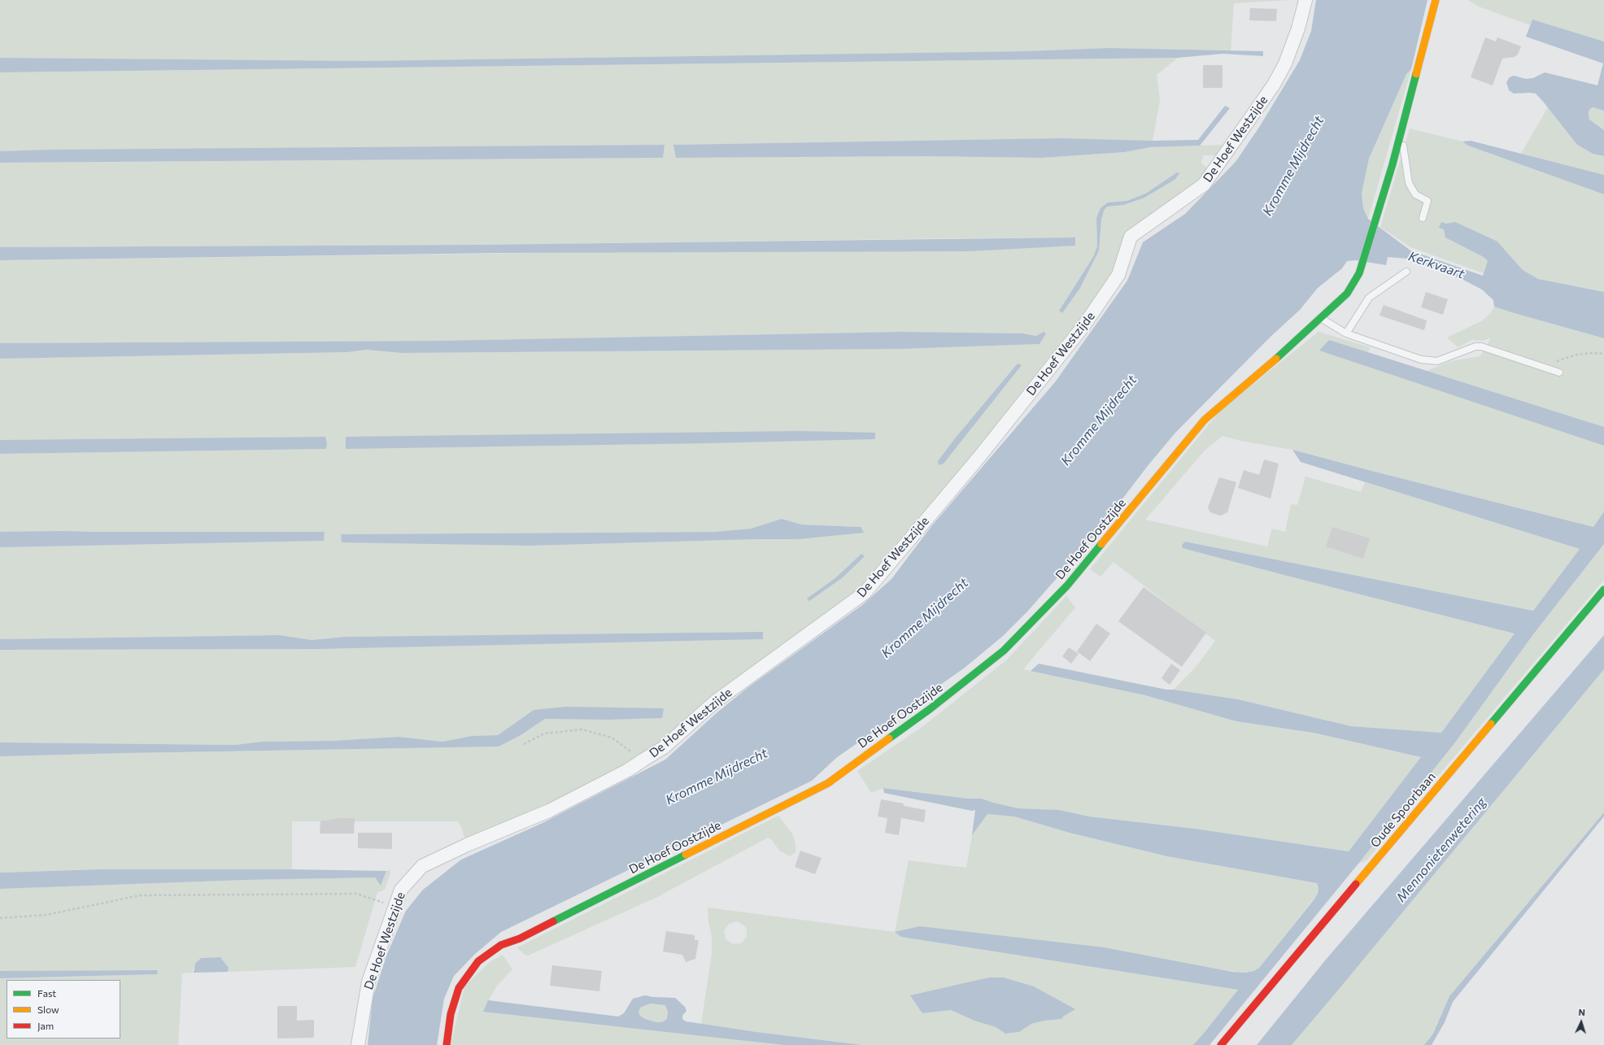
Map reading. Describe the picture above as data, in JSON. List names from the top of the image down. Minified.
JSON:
{"streets":{"street":["De Hoef Westzijde","De Hoef Oostzijde","Oude Spoorbaan"]},"water":["Kromme Mijdrecht","Kerkvaart","Mennonietenwetering"],"legend":["Fast","Slow","Jam"],"north":"top"}
